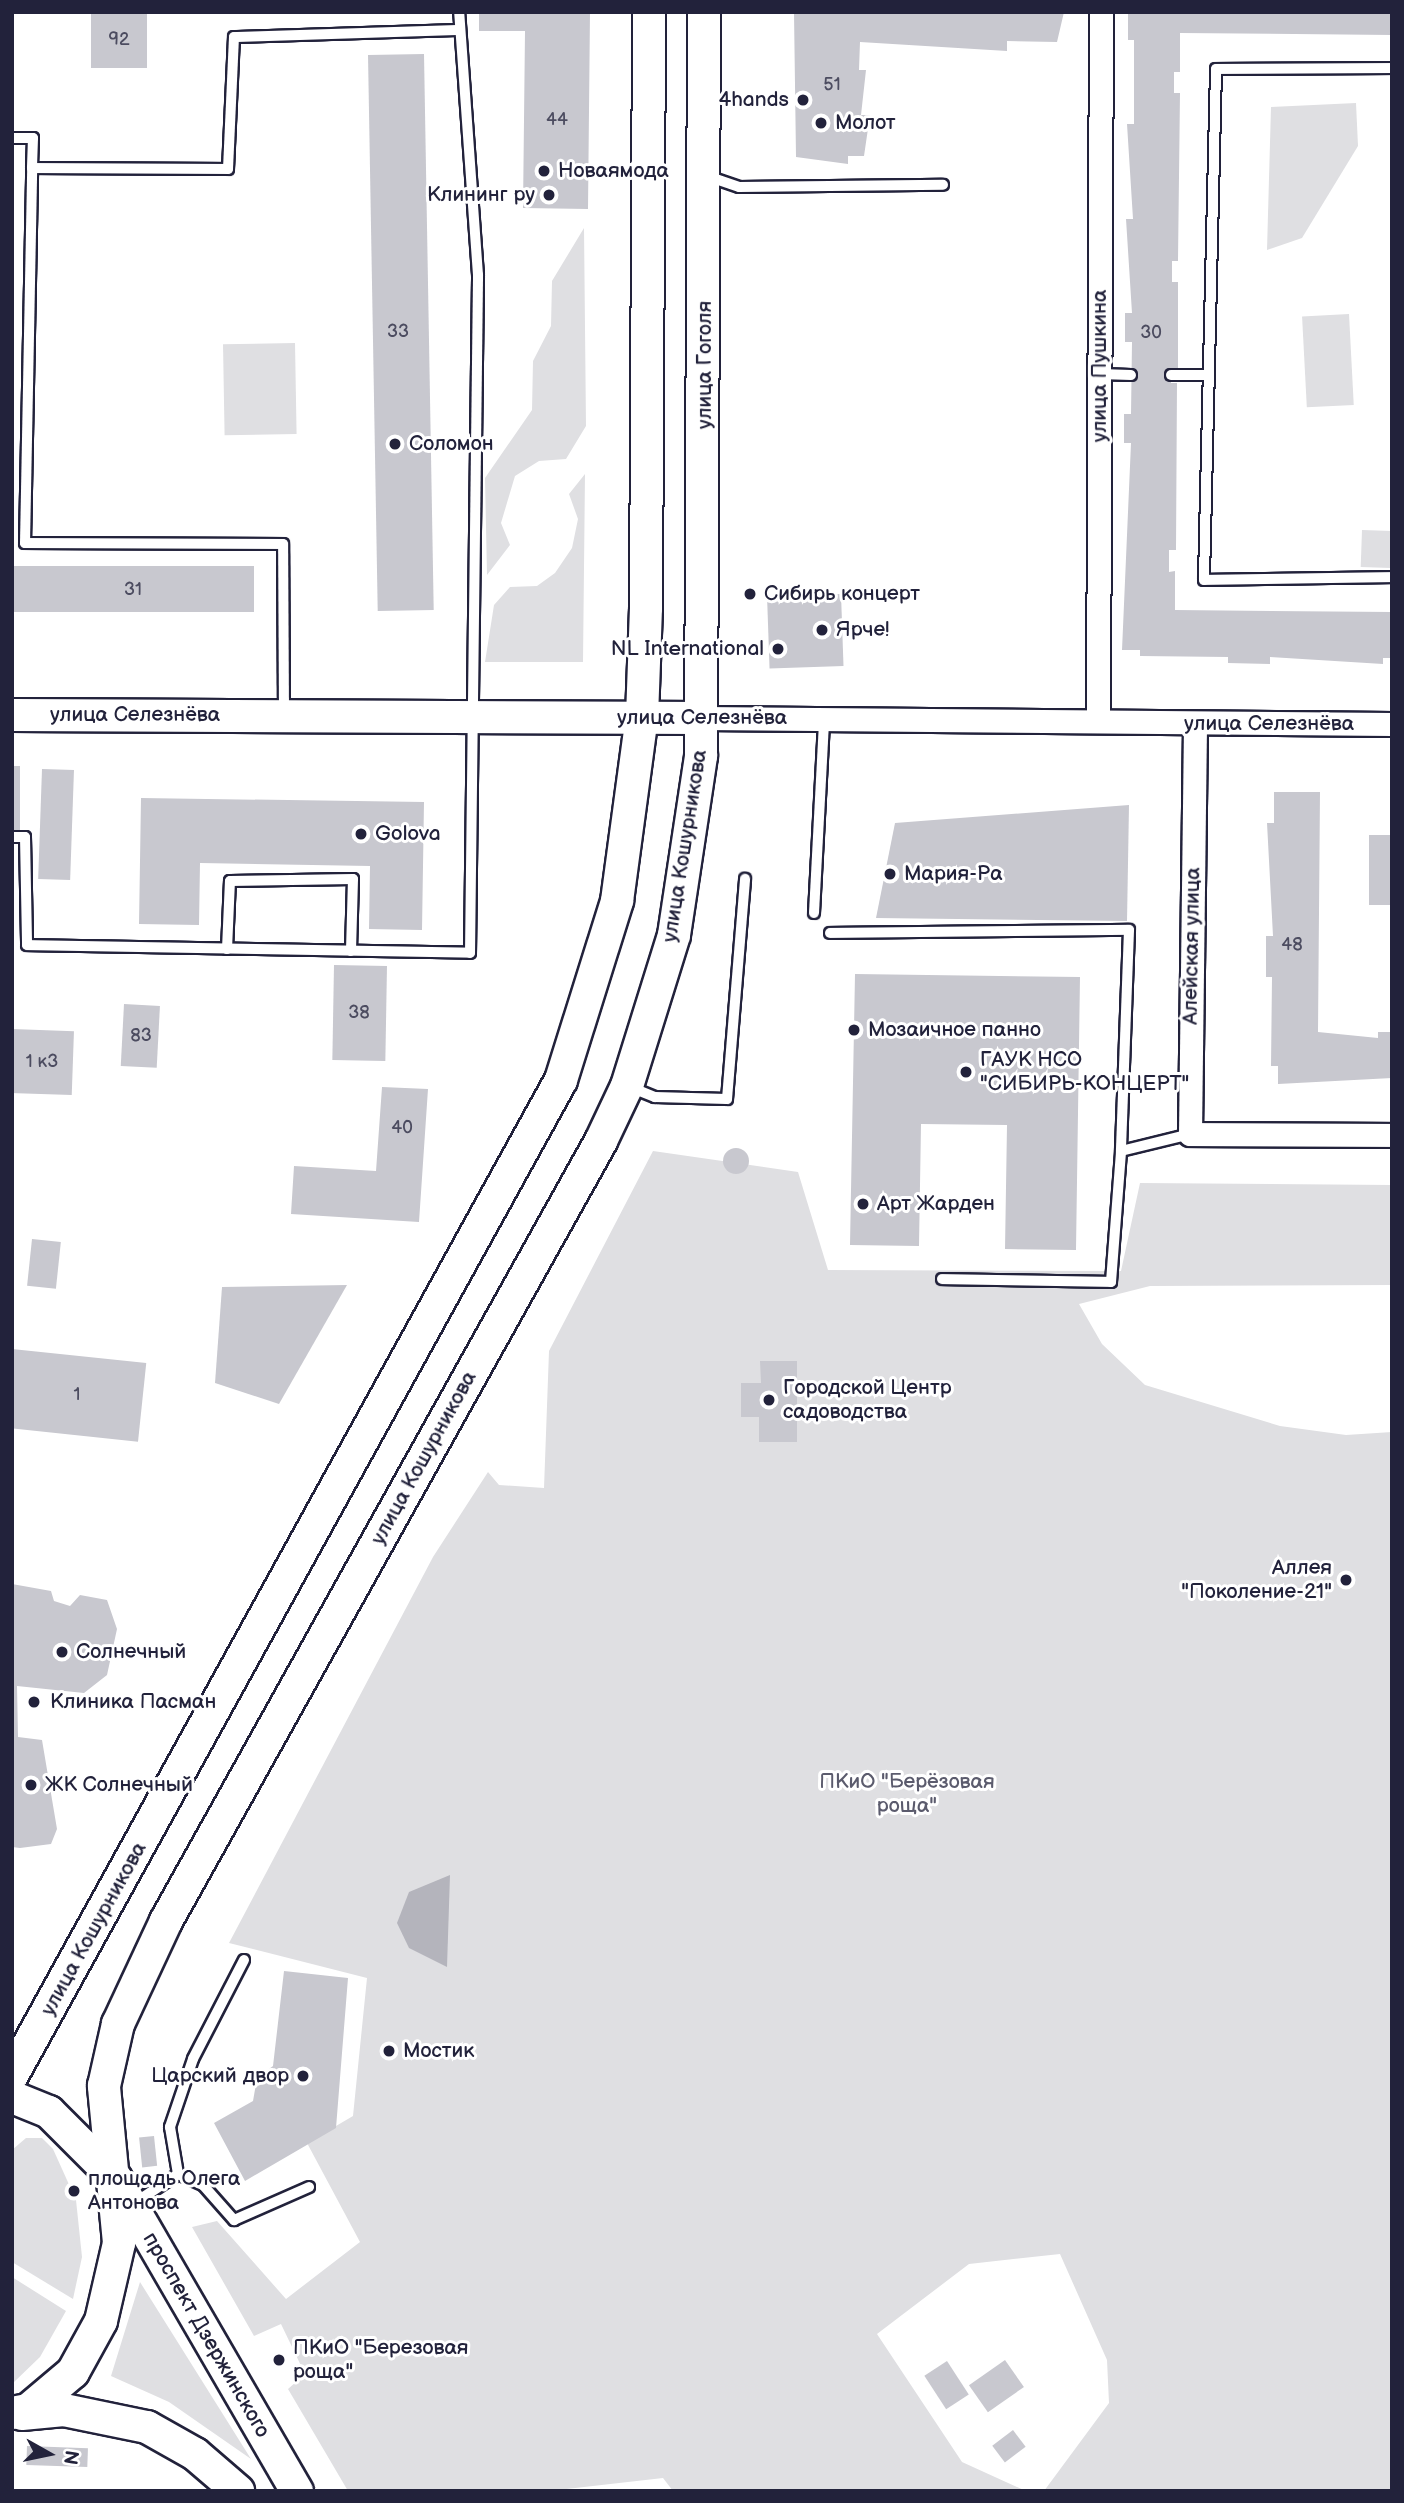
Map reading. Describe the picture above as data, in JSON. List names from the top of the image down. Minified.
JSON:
{"streets":{"main road":["улица Гоголя","улица Селезнёва","улица Кошурникова","проспект Дзержинского"],"street":["улица Пушкина","Алейская улица"]},"crossings":[["улица Гоголя","улица Селезнёва"],["улица Гоголя","улица Кошурникова"],["улица Пушкина","улица Селезнёва"],["улица Селезнёва","улица Кошурникова"],["улица Селезнёва","Алейская улица"],["улица Кошурникова","проспект Дзержинского"]],"parks":["ПКиО \"Берёзовая роща\""],"places":["4hands","Молот","Новаямода","Клининг ру","Соломон","Сибирь концерт","Ярче!","NL International","Golova","Мария-Ра","Мозаичное панно","ГАУК НСО \"СИБИРЬ-КОНЦЕРТ\"","Арт Жарден","Городской Центр садоводства","Аллея \"Поколение-21\"","Солнечный","Клиника Пасман","ЖК Солнечный","Мостик","Царский двор","площадь Олега Антонова","ПКиО \"Березовая роща\""],"house_numbers":["92","51","44","33","30","31","48","38","83","1 к3","40","1"],"north":"right"}
